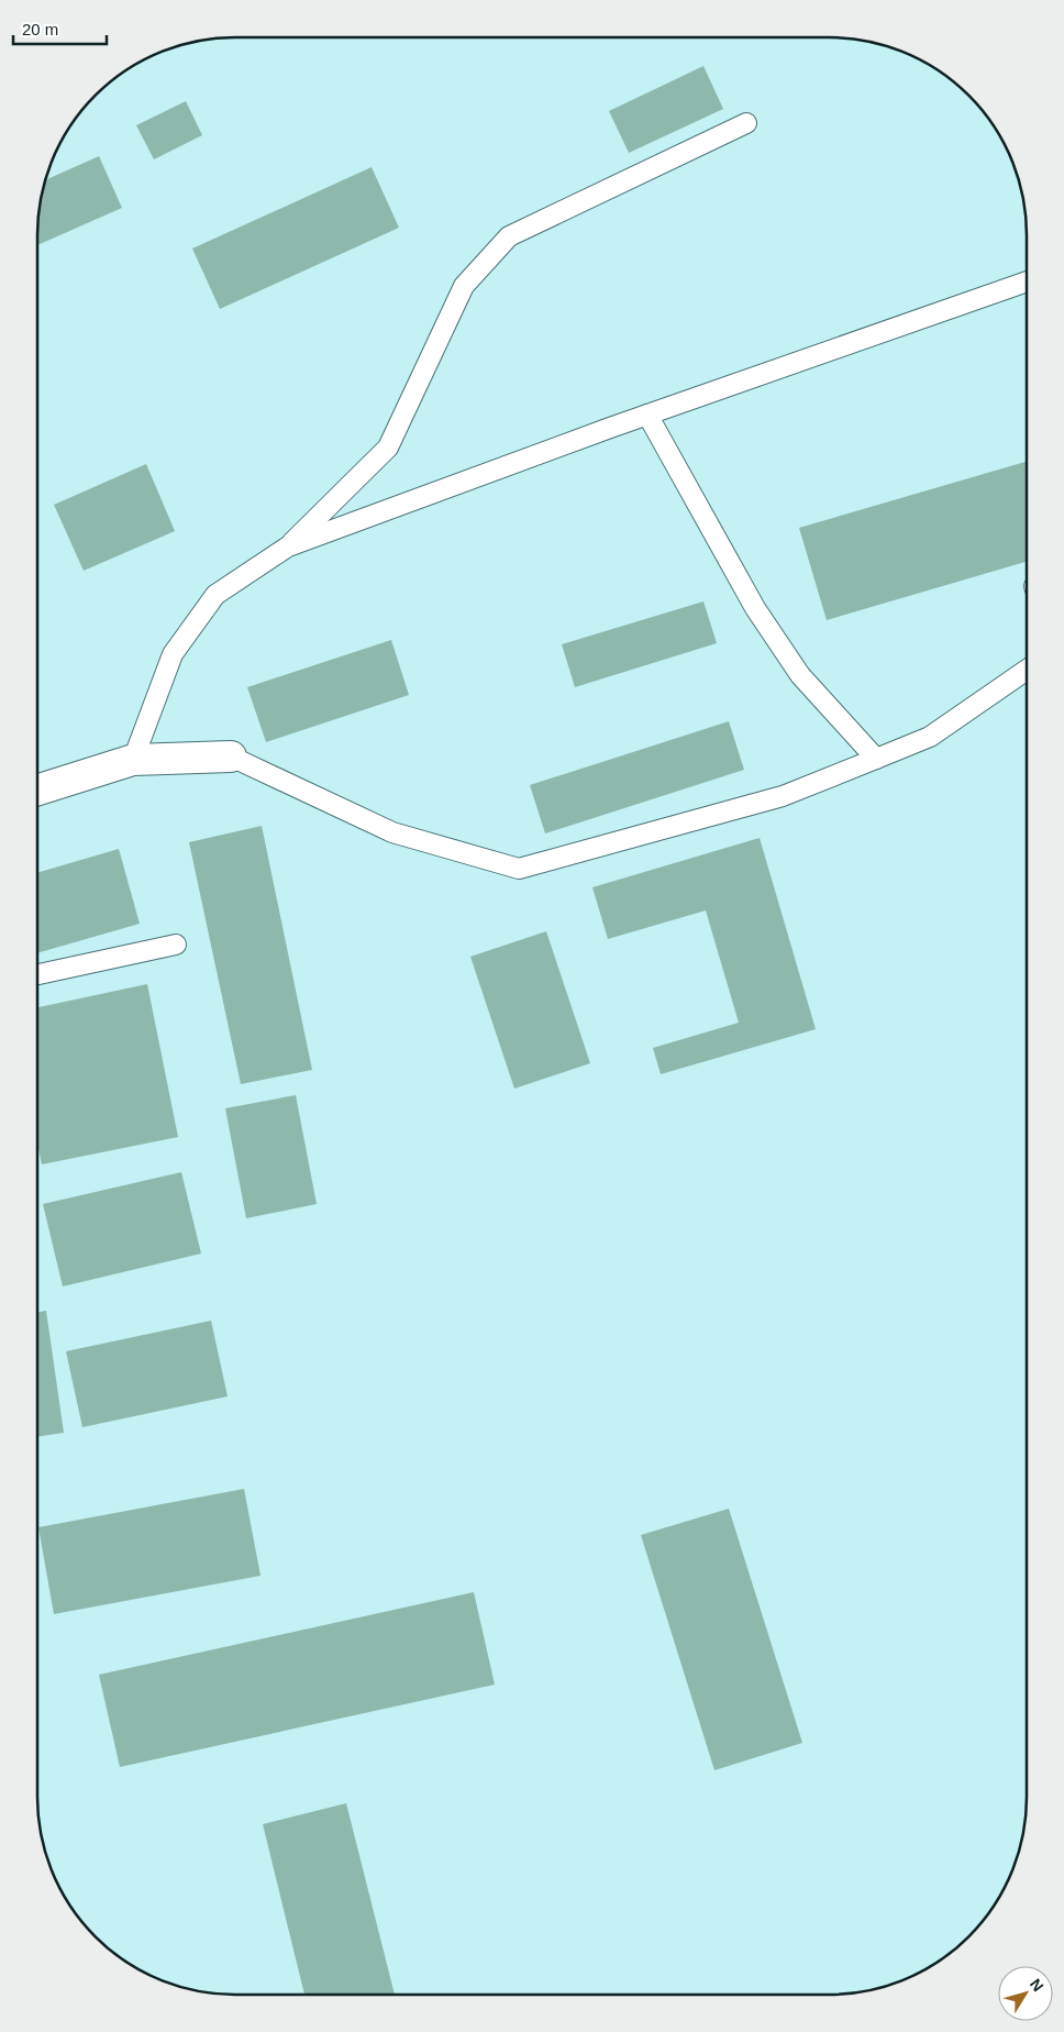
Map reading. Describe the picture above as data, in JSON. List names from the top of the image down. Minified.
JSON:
{"scale_bar":"20 m","north":"top right"}
